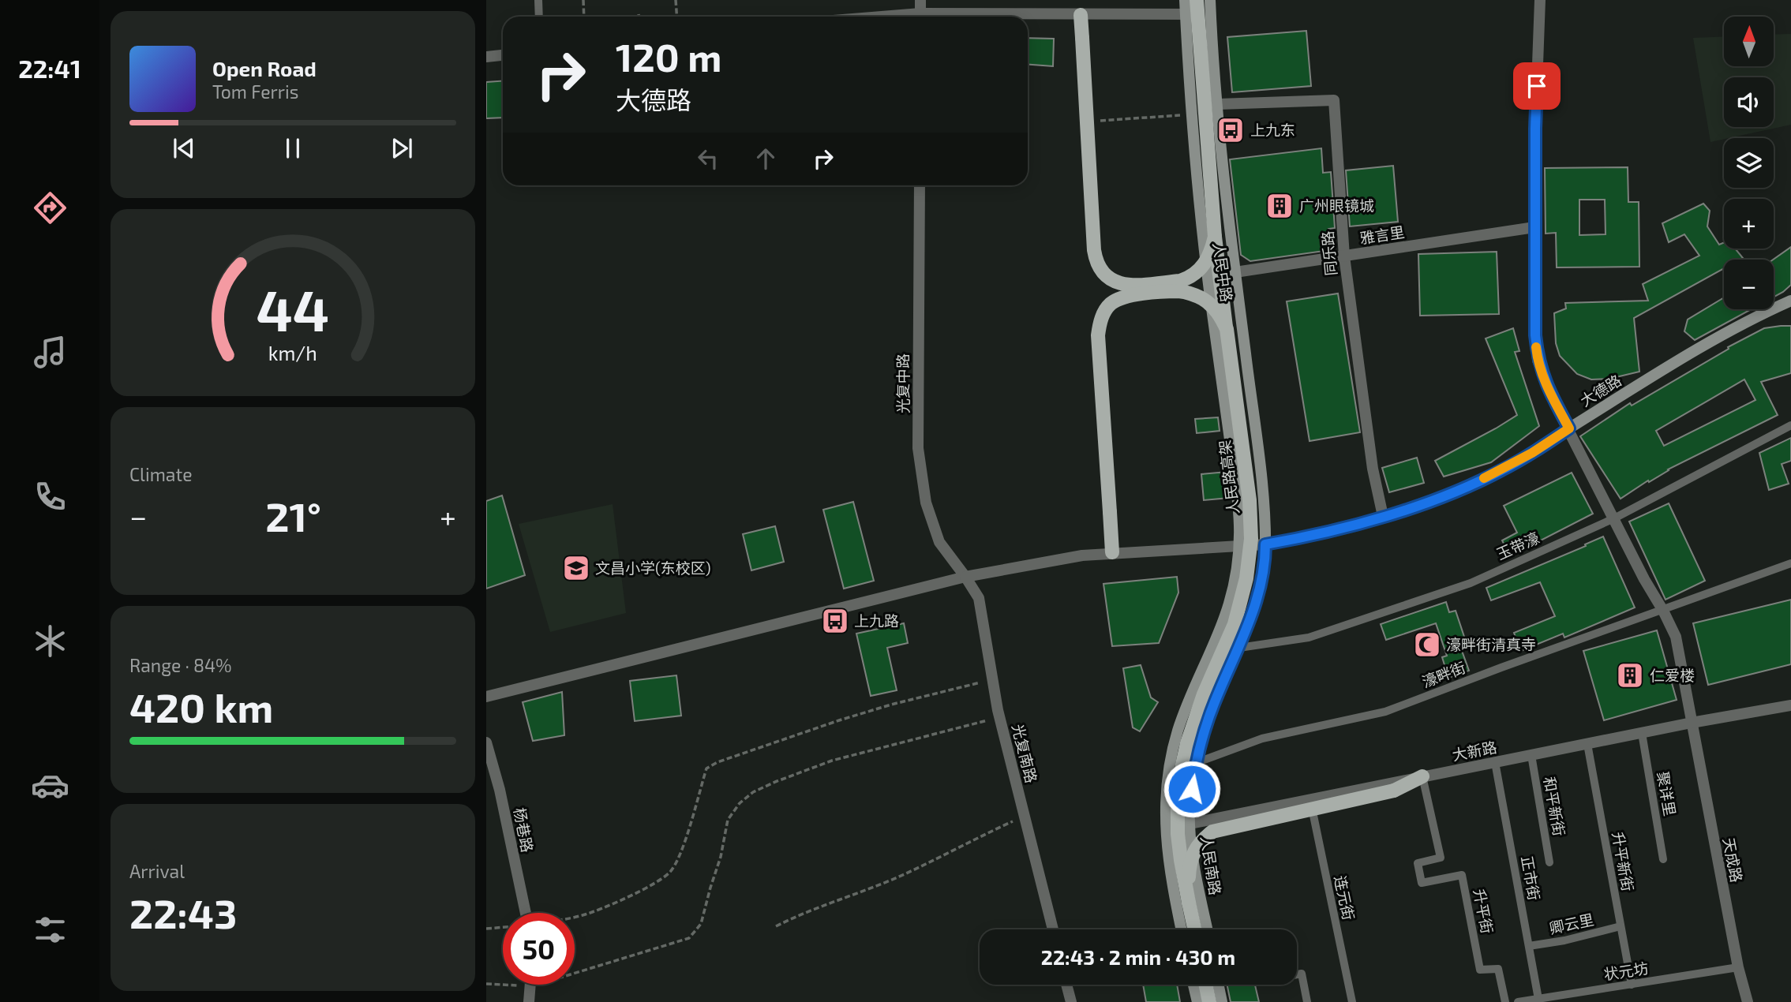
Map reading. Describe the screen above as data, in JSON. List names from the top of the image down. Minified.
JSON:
{"streets":{"main road":["人民中路","大德路","人民路高架","人民南路"],"street":["雅言里","同乐路","光复中路","大新路","光复南路","杨巷路","天成路"],"lane":["玉带濠","濠畔街","聚详里","和平新街","升平新街","正市街","连元街","升平街","卿云里","状元坊"]},"crossings":[["雅言里","同乐路"],["雅言里","人民中路"],["雅言里","天成路"],["同乐路","人民中路"],["同乐路","大德路"],["人民中路","大德路"],["人民中路","人民南路"],["光复中路","光复南路"],["大德路","天成路"],["大德路","人民南路"],["玉带濠","天成路"],["玉带濠","人民南路"],["濠畔街","天成路"],["濠畔街","人民南路"],["大新路","聚详里"],["大新路","和平新街"],["大新路","天成路"],["大新路","升平新街"],["大新路","人民南路"],["大新路","正市街"],["大新路","连元街"],["大新路","升平街"],["天成路","状元坊"],["升平新街","卿云里"],["升平新街","状元坊"],["正市街","卿云里"],["正市街","状元坊"]],"places":{"bus stop":["上九东","上九路"],"building":["广州眼镜城","仁爱楼"],"school or university":["文昌小学(东校区)"],"mosque":["濠畔街清真寺"]},"north":"top","page":{"tabs":"22:41","map_buttons":["+","−"],"turn":["120 m","大德路"],"song":["Open Road","Tom Ferris"],"tile":["Climate",["Range · 84%","420 km"],["Arrival","22:43"]],"heat":["−","21°","+"],"limit":"50","trip":"22:43 · 2 min · 430 m","gauge":["44","km/h"]}}
